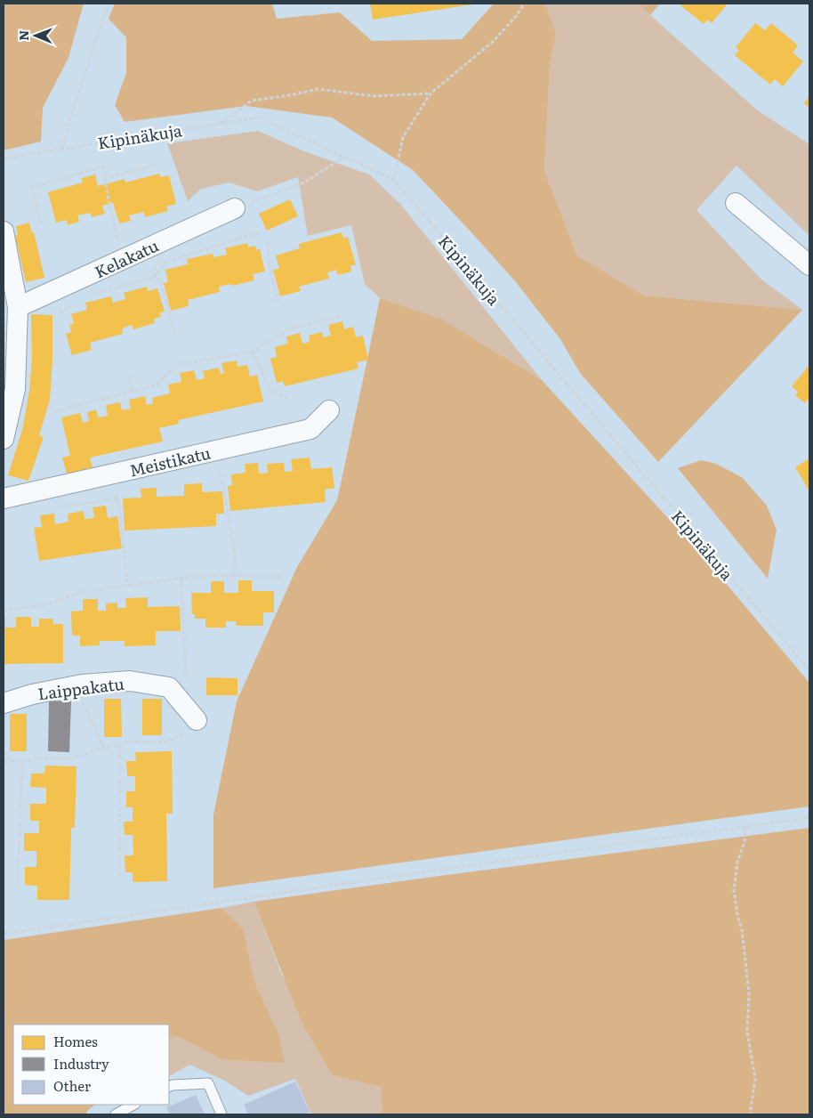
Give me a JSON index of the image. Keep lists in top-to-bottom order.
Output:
{
  "streets": {
    "street": ["Kelakatu", "Meistikatu", "Laippakatu"],
    "path": ["Kipinäkuja"]
  },
  "legend": ["Homes", "Industry", "Other"],
  "north": "left"
}
